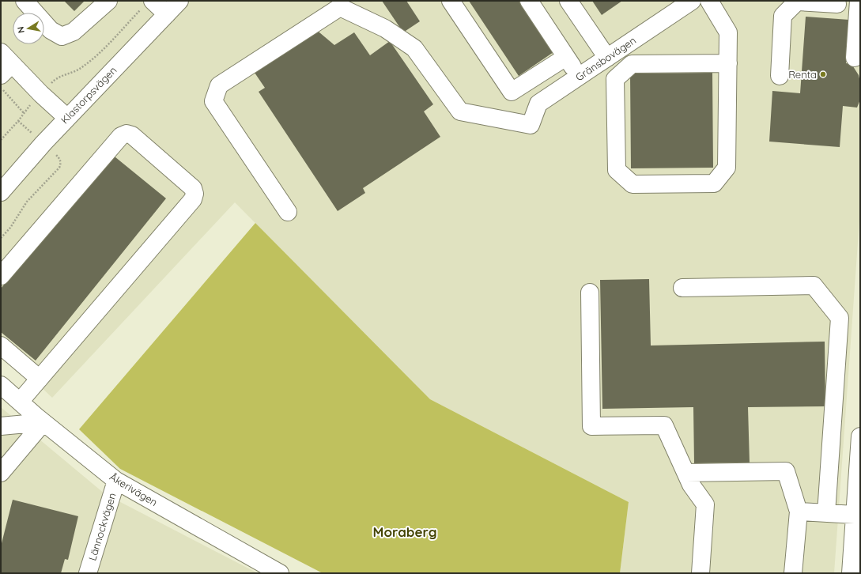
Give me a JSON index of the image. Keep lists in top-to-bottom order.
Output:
{
  "streets": {
    "street": [
      "Gränsbovägen",
      "Klastorpsvägen",
      "Åkerivägen",
      "Lännockvägen"
    ]
  },
  "crossings": [
    ["Åkerivägen", "Lännockvägen"]
  ],
  "districts": ["Moraberg"],
  "places": ["Renta"],
  "north": "left"
}
